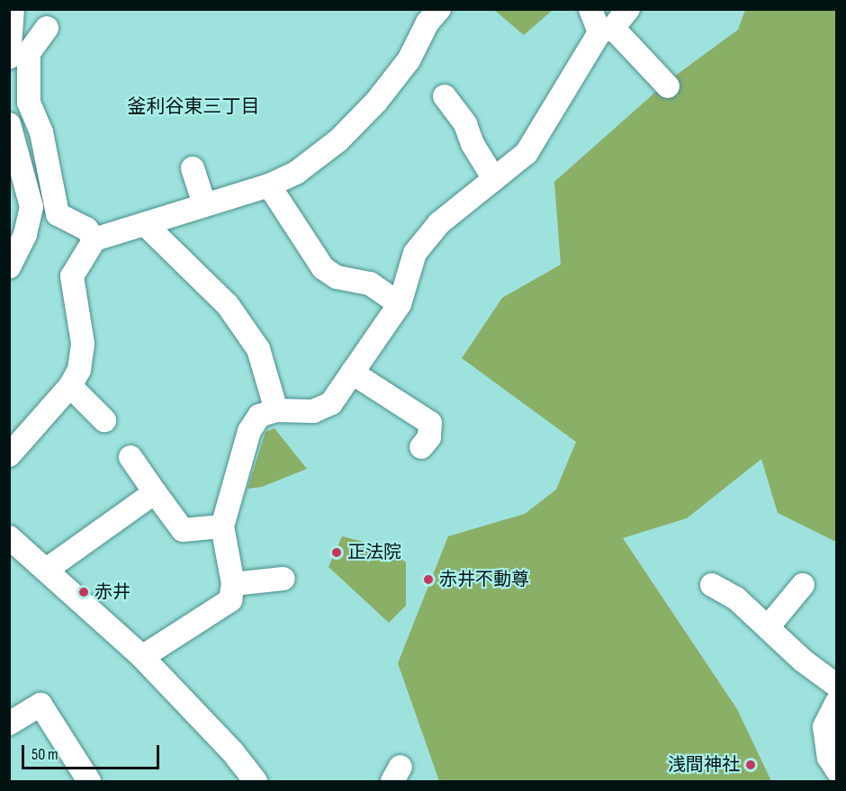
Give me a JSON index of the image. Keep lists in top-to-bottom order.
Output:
{
  "districts": ["釜利谷東三丁目"],
  "places": [
    "正法院",
    "赤井不動尊",
    "赤井",
    "浅間神社"
  ],
  "scale_bar": "50 m"
}
